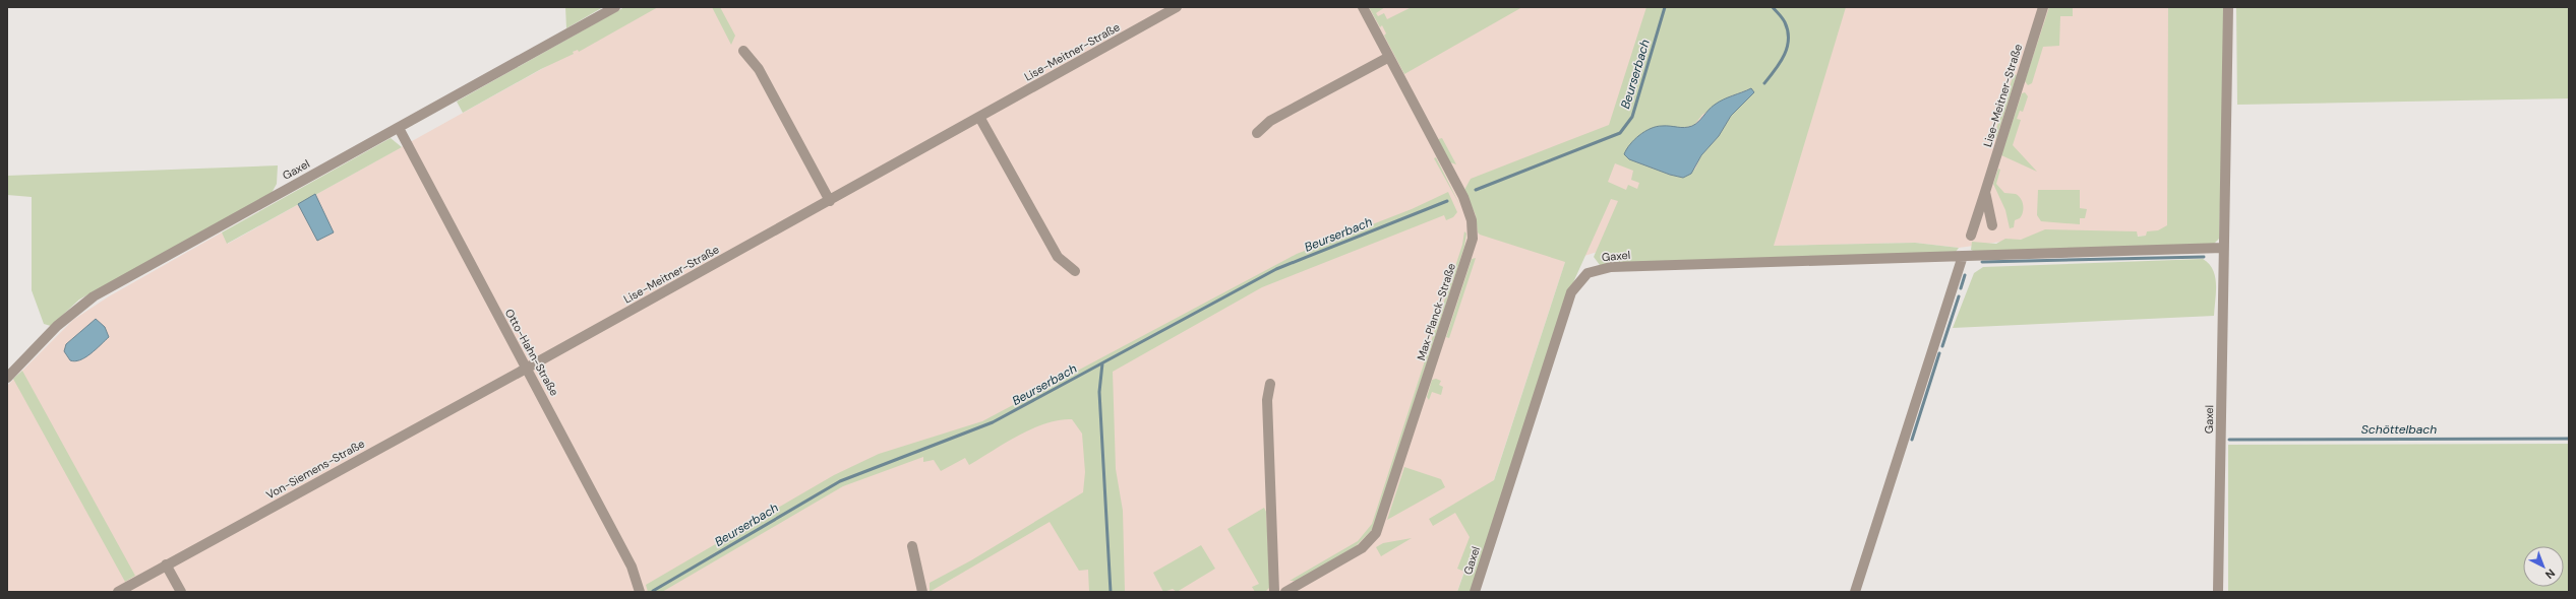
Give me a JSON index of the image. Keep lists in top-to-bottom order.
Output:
{
  "streets": {
    "street": [
      "Lise-Meitner-Straße",
      "Gaxel",
      "Max-Planck-Straße",
      "Otto-Hahn-Straße",
      "Von-Siemens-Straße"
    ]
  },
  "crossings": [
    ["Lise-Meitner-Straße", "Otto-Hahn-Straße"],
    ["Lise-Meitner-Straße", "Von-Siemens-Straße"],
    ["Gaxel", "Otto-Hahn-Straße"],
    ["Otto-Hahn-Straße", "Von-Siemens-Straße"]
  ],
  "water": ["Beurserbach", "Schöttelbach"],
  "north": "bottom right"
}
